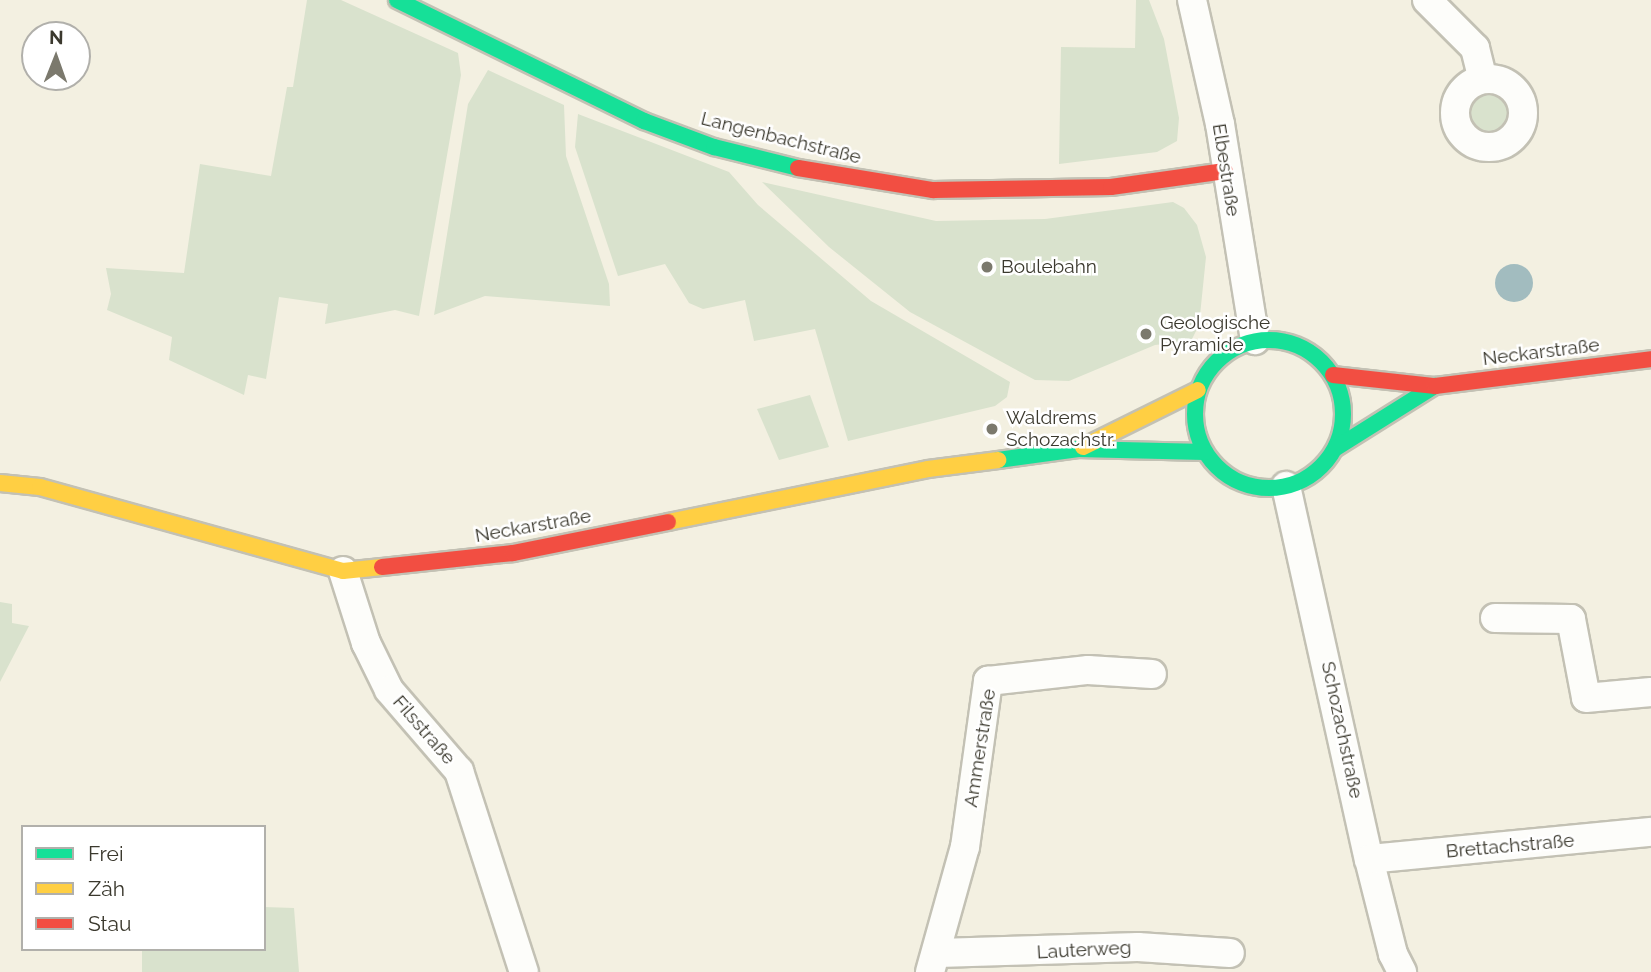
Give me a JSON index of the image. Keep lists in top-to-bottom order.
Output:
{
  "streets": {
    "street": [
      "Langenbachstraße",
      "Elbestraße",
      "Neckarstraße",
      "Filsstraße",
      "Schozachstraße",
      "Ammerstraße",
      "Brettachstraße",
      "Lauterweg"
    ]
  },
  "crossings": [
    ["Langenbachstraße", "Elbestraße"],
    ["Elbestraße", "Neckarstraße"],
    ["Elbestraße", "Schozachstraße"],
    ["Neckarstraße", "Filsstraße"],
    ["Neckarstraße", "Schozachstraße"],
    ["Schozachstraße", "Brettachstraße"],
    ["Ammerstraße", "Lauterweg"]
  ],
  "places": ["Boulebahn", "Geologische Pyramide", "Waldrems Schozachstr."],
  "legend": ["Frei", "Zäh", "Stau"],
  "north": "top"
}
